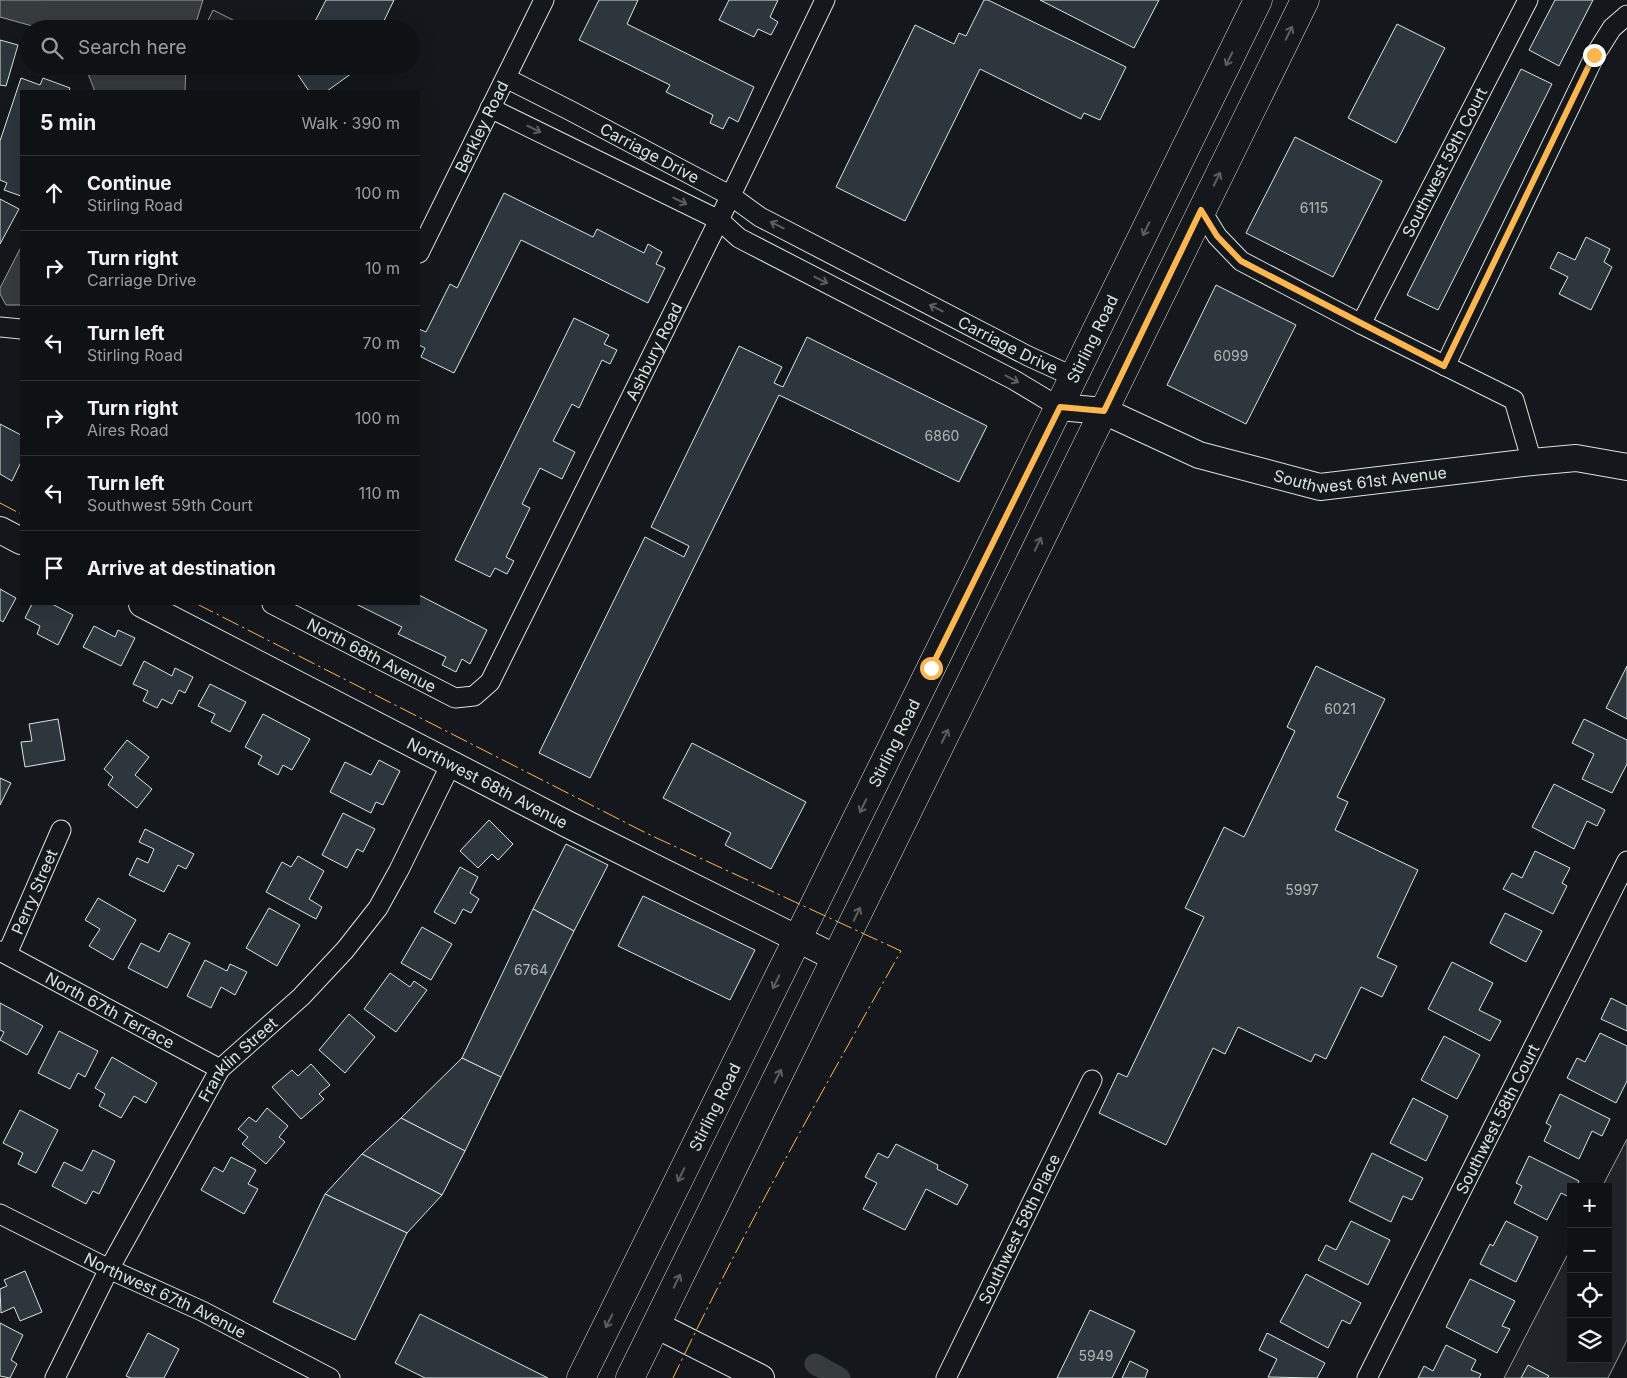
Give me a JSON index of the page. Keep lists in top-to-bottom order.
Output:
{
  "streets": {
    "main road": ["Stirling Road"],
    "street": [
      "Berkley Road",
      "Carriage Drive",
      "Southwest 59th Court",
      "Ashbury Road",
      "Southwest 61st Avenue",
      "North 68th Avenue",
      "Northwest 68th Avenue",
      "Perry Street",
      "North 67th Terrace",
      "Franklin Street",
      "Southwest 58th Court",
      "Southwest 58th Place",
      "Northwest 67th Avenue"
    ]
  },
  "crossings": [
    ["Berkley Road", "Carriage Drive"],
    ["Carriage Drive", "Stirling Road"],
    ["Carriage Drive", "Ashbury Road"],
    ["Carriage Drive", "Southwest 61st Avenue"],
    ["Stirling Road", "Northwest 68th Avenue"],
    ["Ashbury Road", "North 68th Avenue"],
    ["Northwest 68th Avenue", "Franklin Street"],
    ["Perry Street", "North 67th Terrace"],
    ["North 67th Terrace", "Franklin Street"],
    ["Franklin Street", "Northwest 67th Avenue"]
  ],
  "house_numbers": [
    "6115",
    "6099",
    "6860",
    "6021",
    "5997",
    "6764",
    "5949"
  ],
  "page": {
    "search": "Search here",
    "heading": ["5 min", "Walk · 390 m"],
    "list": [
      ["Continue", "Stirling Road", "100 m"],
      ["Turn right", "Carriage Drive", "10 m"],
      ["Turn left", "Stirling Road", "70 m"],
      ["Turn right", "Aires Road", "100 m"],
      ["Turn left", "Southwest 59th Court", "110 m"],
      "Arrive at destination"
    ],
    "map_buttons": ["+", "−"]
  }
}
